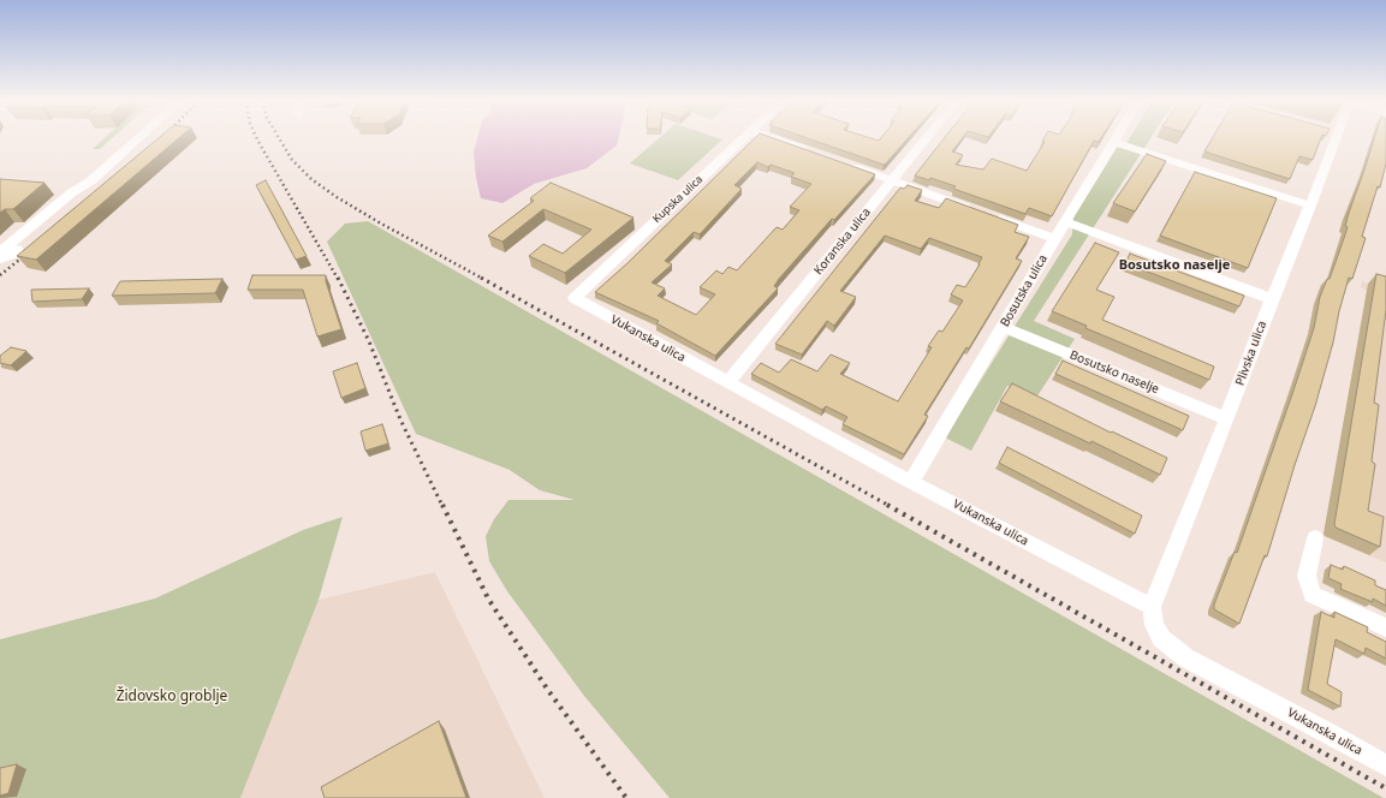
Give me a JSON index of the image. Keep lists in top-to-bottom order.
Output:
{
  "streets": {
    "street": [
      "Kupska ulica",
      "Koranska ulica",
      "Bosutska ulica",
      "Vukanska ulica",
      "Plivska ulica",
      "Bosutsko naselje"
    ]
  },
  "crossings": [
    ["Kupska ulica", "Vukanska ulica"],
    ["Koranska ulica", "Vukanska ulica"],
    ["Bosutska ulica", "Vukanska ulica"],
    ["Bosutska ulica", "Bosutsko naselje"],
    ["Vukanska ulica", "Plivska ulica"],
    ["Plivska ulica", "Bosutsko naselje"]
  ],
  "districts": ["Bosutsko naselje"],
  "parks": ["Židovsko groblje"]
}
